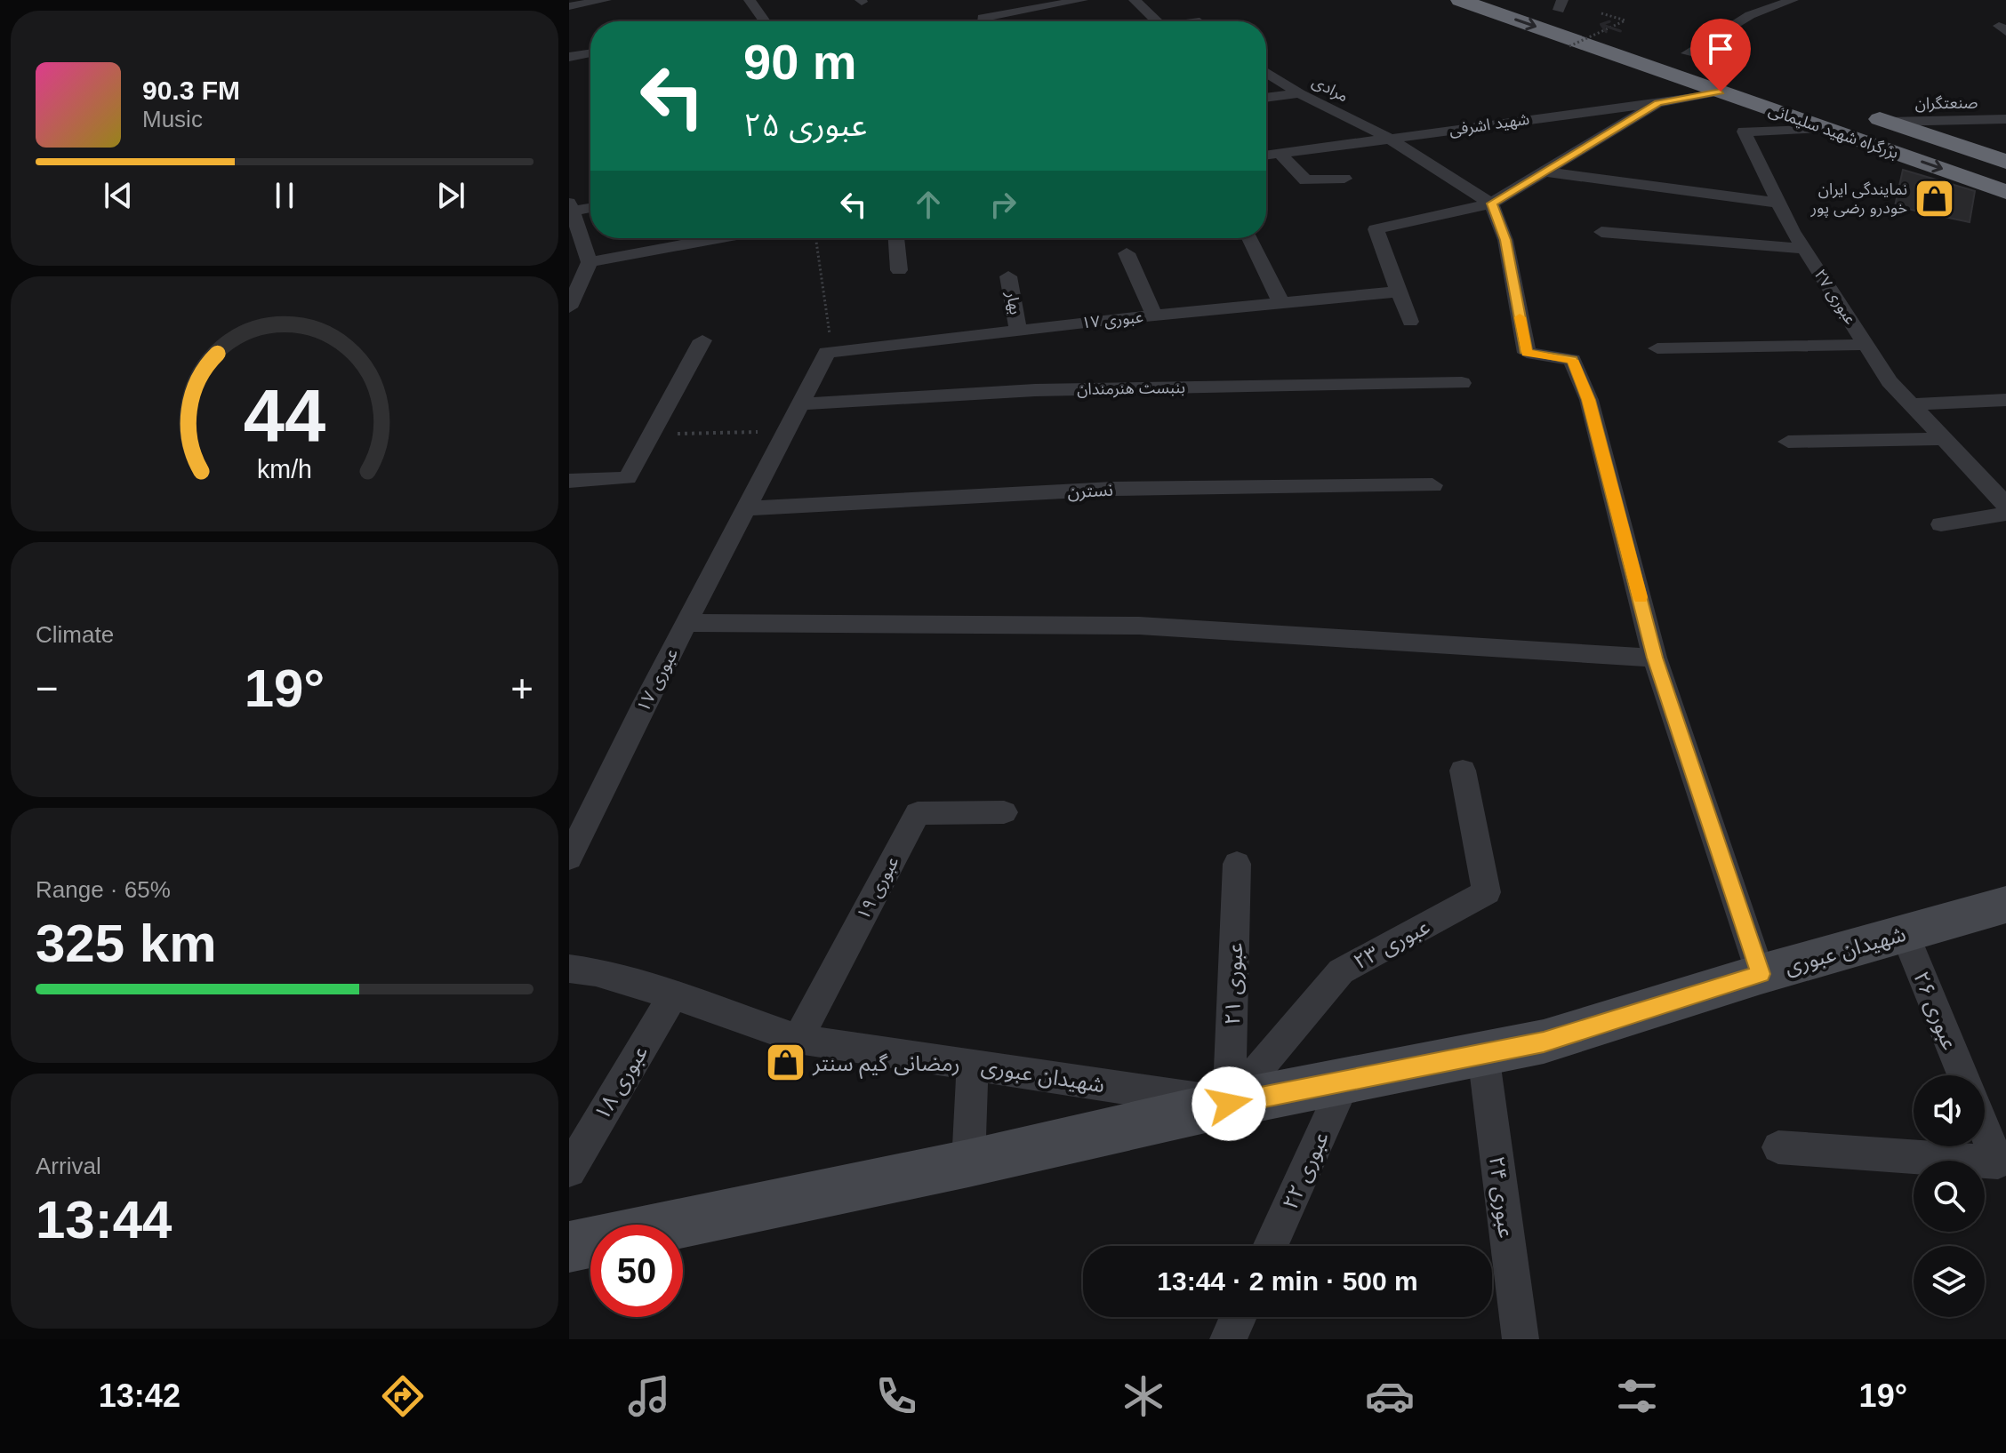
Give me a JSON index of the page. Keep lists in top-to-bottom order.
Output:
{
  "streets": {
    "highway": ["بزرگراه شهید سلیمانی"],
    "main road": ["شهیدان عبوری"],
    "street": [
      "مرادی",
      "صنعتگران",
      "شهید اشرفی",
      "عبوری ۲۷",
      "بهار",
      "عبوری ۱۷",
      "بنبست هنرمندان",
      "نسترن",
      "عبوری ۱۹",
      "عبوری ۲۳",
      "عبوری ۲۱",
      "عبوری ۲۶",
      "عبوری ۱۸",
      "عبوری ۲۲",
      "عبوری ۲۴"
    ]
  },
  "crossings": [
    ["مرادی", "شهید اشرفی"],
    ["صنعتگران", "بزرگراه شهید سلیمانی"],
    ["شهید اشرفی", "بزرگراه شهید سلیمانی"],
    ["بزرگراه شهید سلیمانی", "عبوری ۲۷"],
    ["بهار", "عبوری ۱۷"],
    ["عبوری ۱۷", "بنبست هنرمندان"],
    ["عبوری ۱۷", "نسترن"],
    ["عبوری ۱۹", "شهیدان عبوری"],
    ["عبوری ۲۳", "شهیدان عبوری"],
    ["عبوری ۲۳", "عبوری ۲۱"],
    ["شهیدان عبوری", "عبوری ۲۱"],
    ["شهیدان عبوری", "عبوری ۲۶"],
    ["شهیدان عبوری", "عبوری ۱۸"],
    ["شهیدان عبوری", "عبوری ۲۲"],
    ["شهیدان عبوری", "عبوری ۲۴"]
  ],
  "places": {
    "shop": ["نمایندگی ایران خودرو رضی پور", "رمضانی گیم سنتر"]
  },
  "page": {
    "turn": ["90 m", "عبوری ۲۵"],
    "song": ["90.3 FM", "Music"],
    "tile": [
      "Climate",
      ["Range · 65%", "325 km"],
      ["Arrival", "13:44"]
    ],
    "heat": ["−", "19°", "+"],
    "limit": "50",
    "trip": "13:44 · 2 min · 500 m",
    "tabs": ["13:42", "19°"],
    "gauge": ["44", "km/h"]
  }
}
